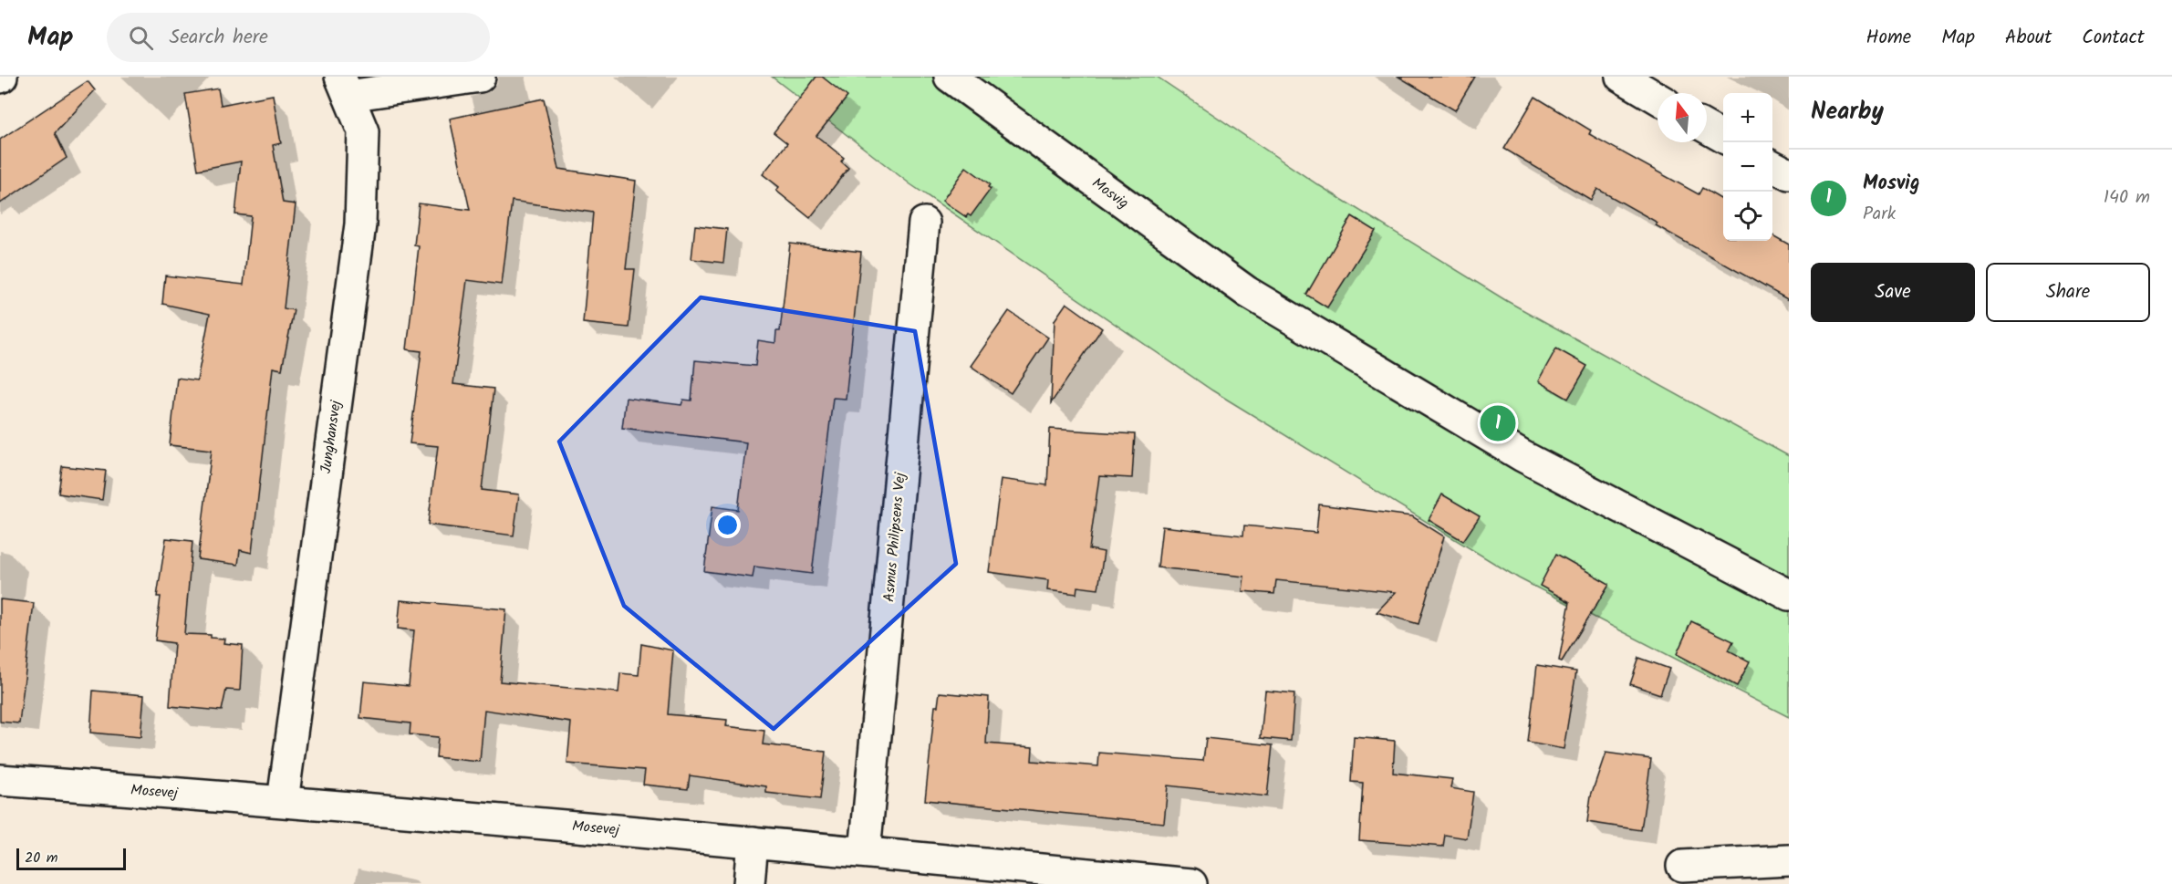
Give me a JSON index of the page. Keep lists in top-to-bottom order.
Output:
{
  "streets": {
    "street": [
      "Mosvig",
      "Junghansvej",
      "Asmus Philipsens Vej",
      "Mosevej"
    ]
  },
  "crossings": [
    ["Junghansvej", "Mosevej"],
    ["Asmus Philipsens Vej", "Mosevej"]
  ],
  "scale_bar": "20 m",
  "north": "top",
  "page": {
    "header": "Map",
    "search": "Search here",
    "nav": [
      "Home",
      "Map",
      "About",
      "Contact"
    ],
    "heading": "Nearby",
    "map_buttons": ["+", "−"],
    "list": [
      {
        "mark": "1",
        "name": "Mosvig",
        "note": "Park",
        "value": "140 m"
      }
    ],
    "buttons": ["Save", "Share"],
    "pins": "1",
    "scale": "20 m"
  }
}
